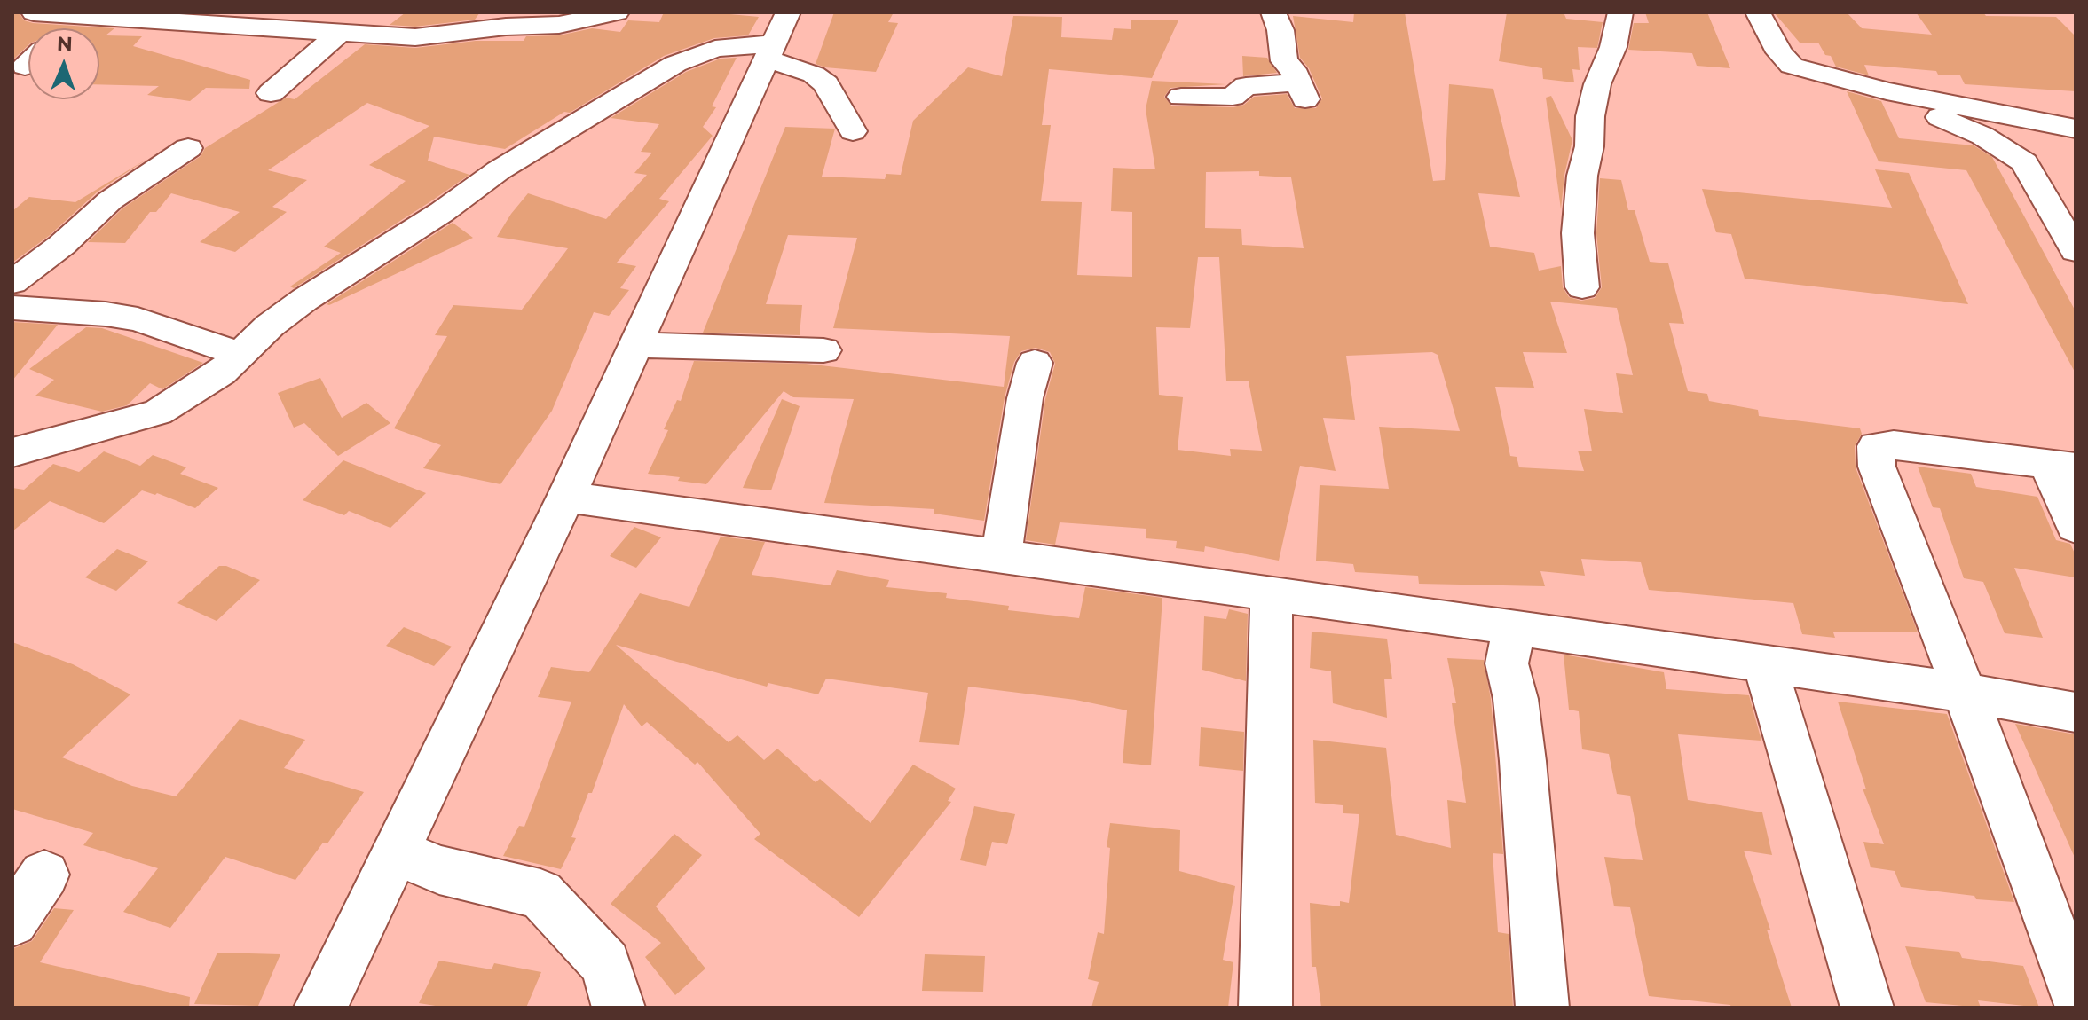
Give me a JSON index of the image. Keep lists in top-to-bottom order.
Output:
{
  "north": "top"
}
